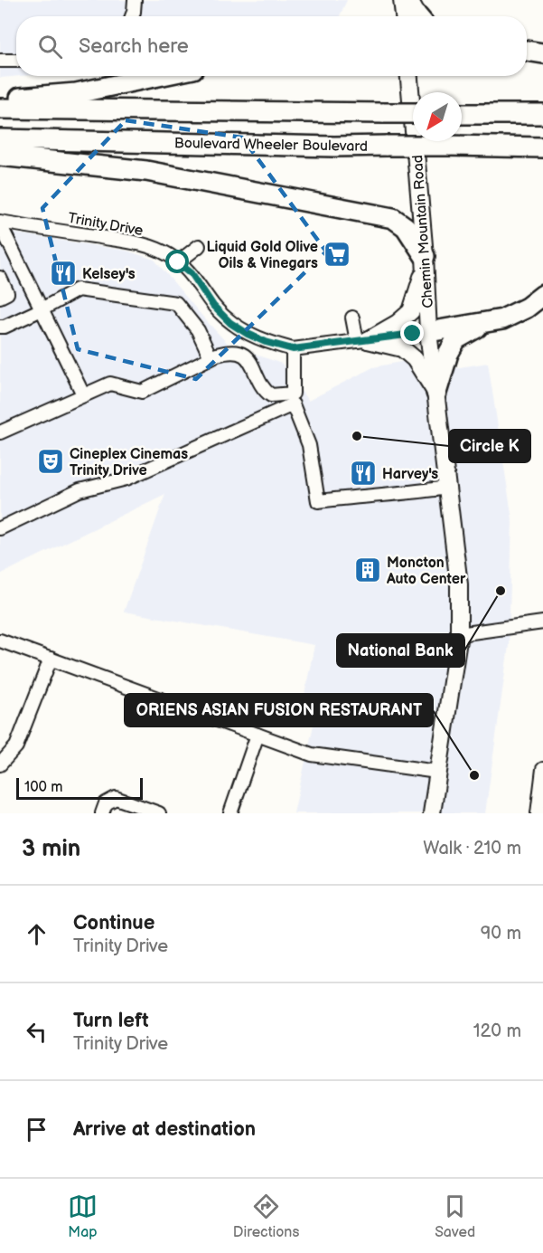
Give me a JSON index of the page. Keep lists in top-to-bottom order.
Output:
{
  "streets": {
    "highway": ["Boulevard Wheeler Boulevard"],
    "main road": ["Chemin Mountain Road"],
    "street": ["Trinity Drive"]
  },
  "crossings": [
    ["Trinity Drive", "Chemin Mountain Road"]
  ],
  "places": {
    "supermarket": ["Liquid Gold Olive Oils & Vinegars"],
    "restaurant": ["Kelsey's", "Harvey's"],
    "other": ["Circle K", "National Bank", "ORIENS ASIAN FUSION RESTAURANT"],
    "theatre": ["Cineplex Cinemas Trinity Drive"],
    "building": ["Moncton Auto Center"]
  },
  "scale_bar": "100 m",
  "north": "bottom left",
  "page": {
    "search": "Search here",
    "scale": "100 m",
    "heading": ["3 min", "Walk · 210 m"],
    "list": [
      ["Continue", "Trinity Drive", "90 m"],
      ["Turn left", "Trinity Drive", "120 m"],
      "Arrive at destination"
    ],
    "nav": ["Map", "Directions", "Saved"]
  }
}
